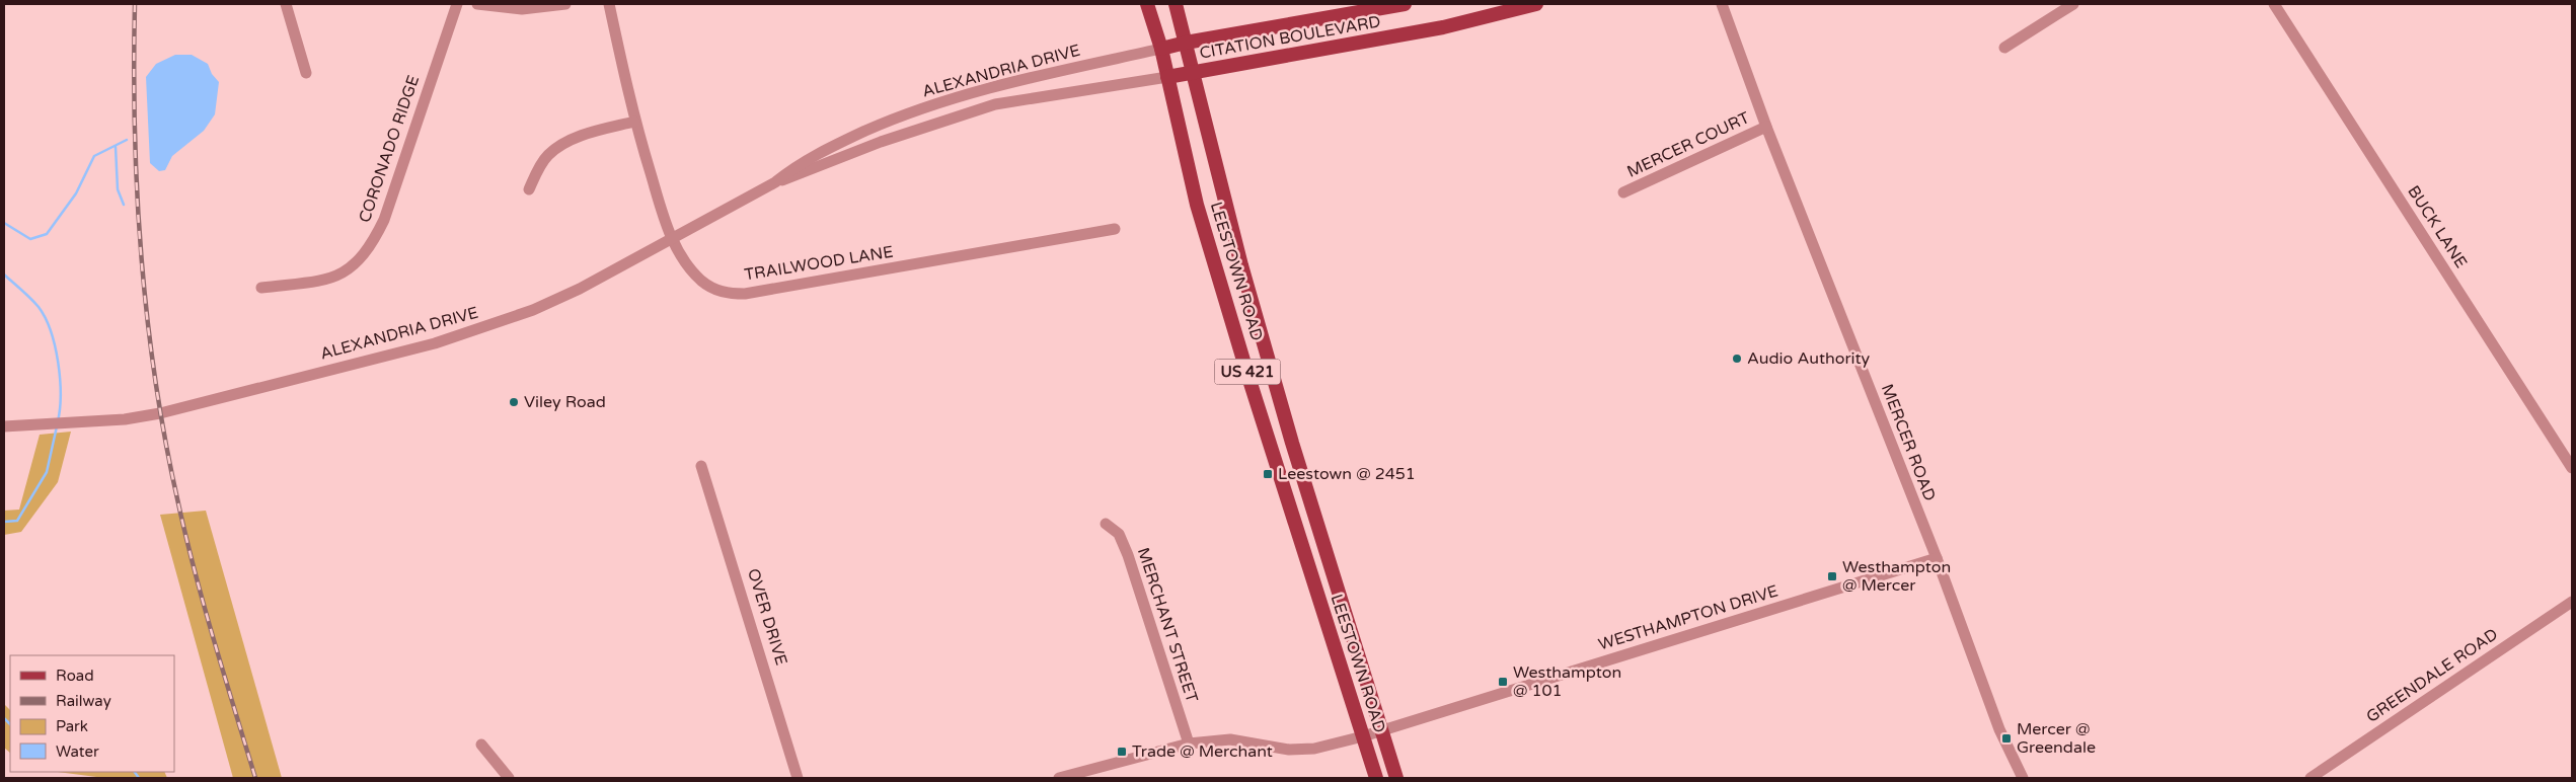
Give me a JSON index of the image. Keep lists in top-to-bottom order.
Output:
{
  "streets": {
    "main road": ["CITATION BOULEVARD", "LEESTOWN ROAD", "US 421"],
    "street": [
      "ALEXANDRIA DRIVE",
      "MERCER COURT",
      "CORONADO RIDGE",
      "BUCK LANE",
      "TRAILWOOD LANE",
      "MERCER ROAD",
      "OVER DRIVE",
      "WESTHAMPTON DRIVE",
      "MERCHANT STREET",
      "GREENDALE ROAD"
    ]
  },
  "crossings": [
    ["CITATION BOULEVARD", "ALEXANDRIA DRIVE"],
    ["CITATION BOULEVARD", "LEESTOWN ROAD"],
    ["ALEXANDRIA DRIVE", "TRAILWOOD LANE"],
    ["ALEXANDRIA DRIVE", "LEESTOWN ROAD"],
    ["MERCER COURT", "MERCER ROAD"],
    ["LEESTOWN ROAD", "WESTHAMPTON DRIVE"],
    ["MERCER ROAD", "WESTHAMPTON DRIVE"],
    ["WESTHAMPTON DRIVE", "MERCHANT STREET"]
  ],
  "places": {
    "other": ["Audio Authority", "Viley Road"],
    "transit": [
      "Leestown @ 2451",
      "Westhampton @ Mercer",
      "Westhampton @ 101",
      "Mercer @ Greendale",
      "Trade @ Merchant"
    ]
  },
  "legend": [
    "Road",
    "Railway",
    "Park",
    "Water"
  ]
}
